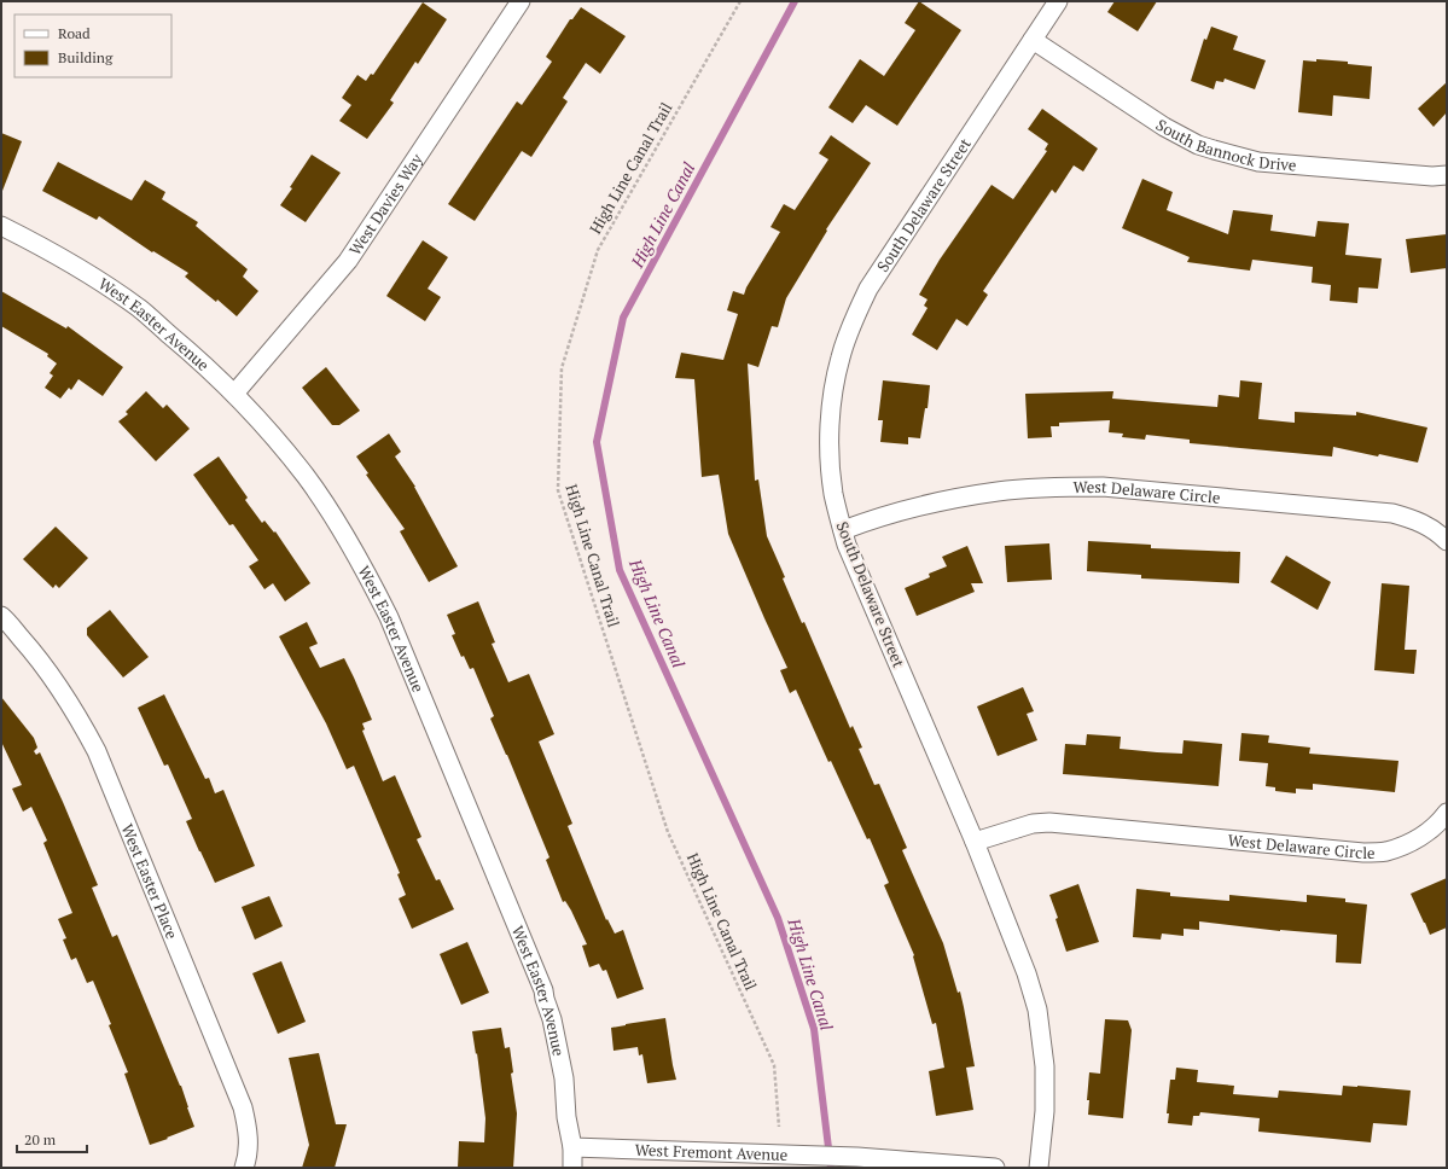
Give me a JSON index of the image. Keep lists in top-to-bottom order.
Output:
{
  "streets": {
    "street": [
      "South Bannock Drive",
      "West Davies Way",
      "South Delaware Street",
      "West Easter Avenue",
      "West Delaware Circle",
      "West Easter Place",
      "West Fremont Avenue"
    ],
    "path": ["High Line Canal Trail"]
  },
  "crossings": [
    ["South Bannock Drive", "South Delaware Street"],
    ["West Davies Way", "West Easter Avenue"],
    ["South Delaware Street", "West Delaware Circle"],
    ["West Easter Avenue", "West Fremont Avenue"]
  ],
  "water": ["High Line Canal"],
  "legend": ["Road", "Building"],
  "scale_bar": "20 m"
}
